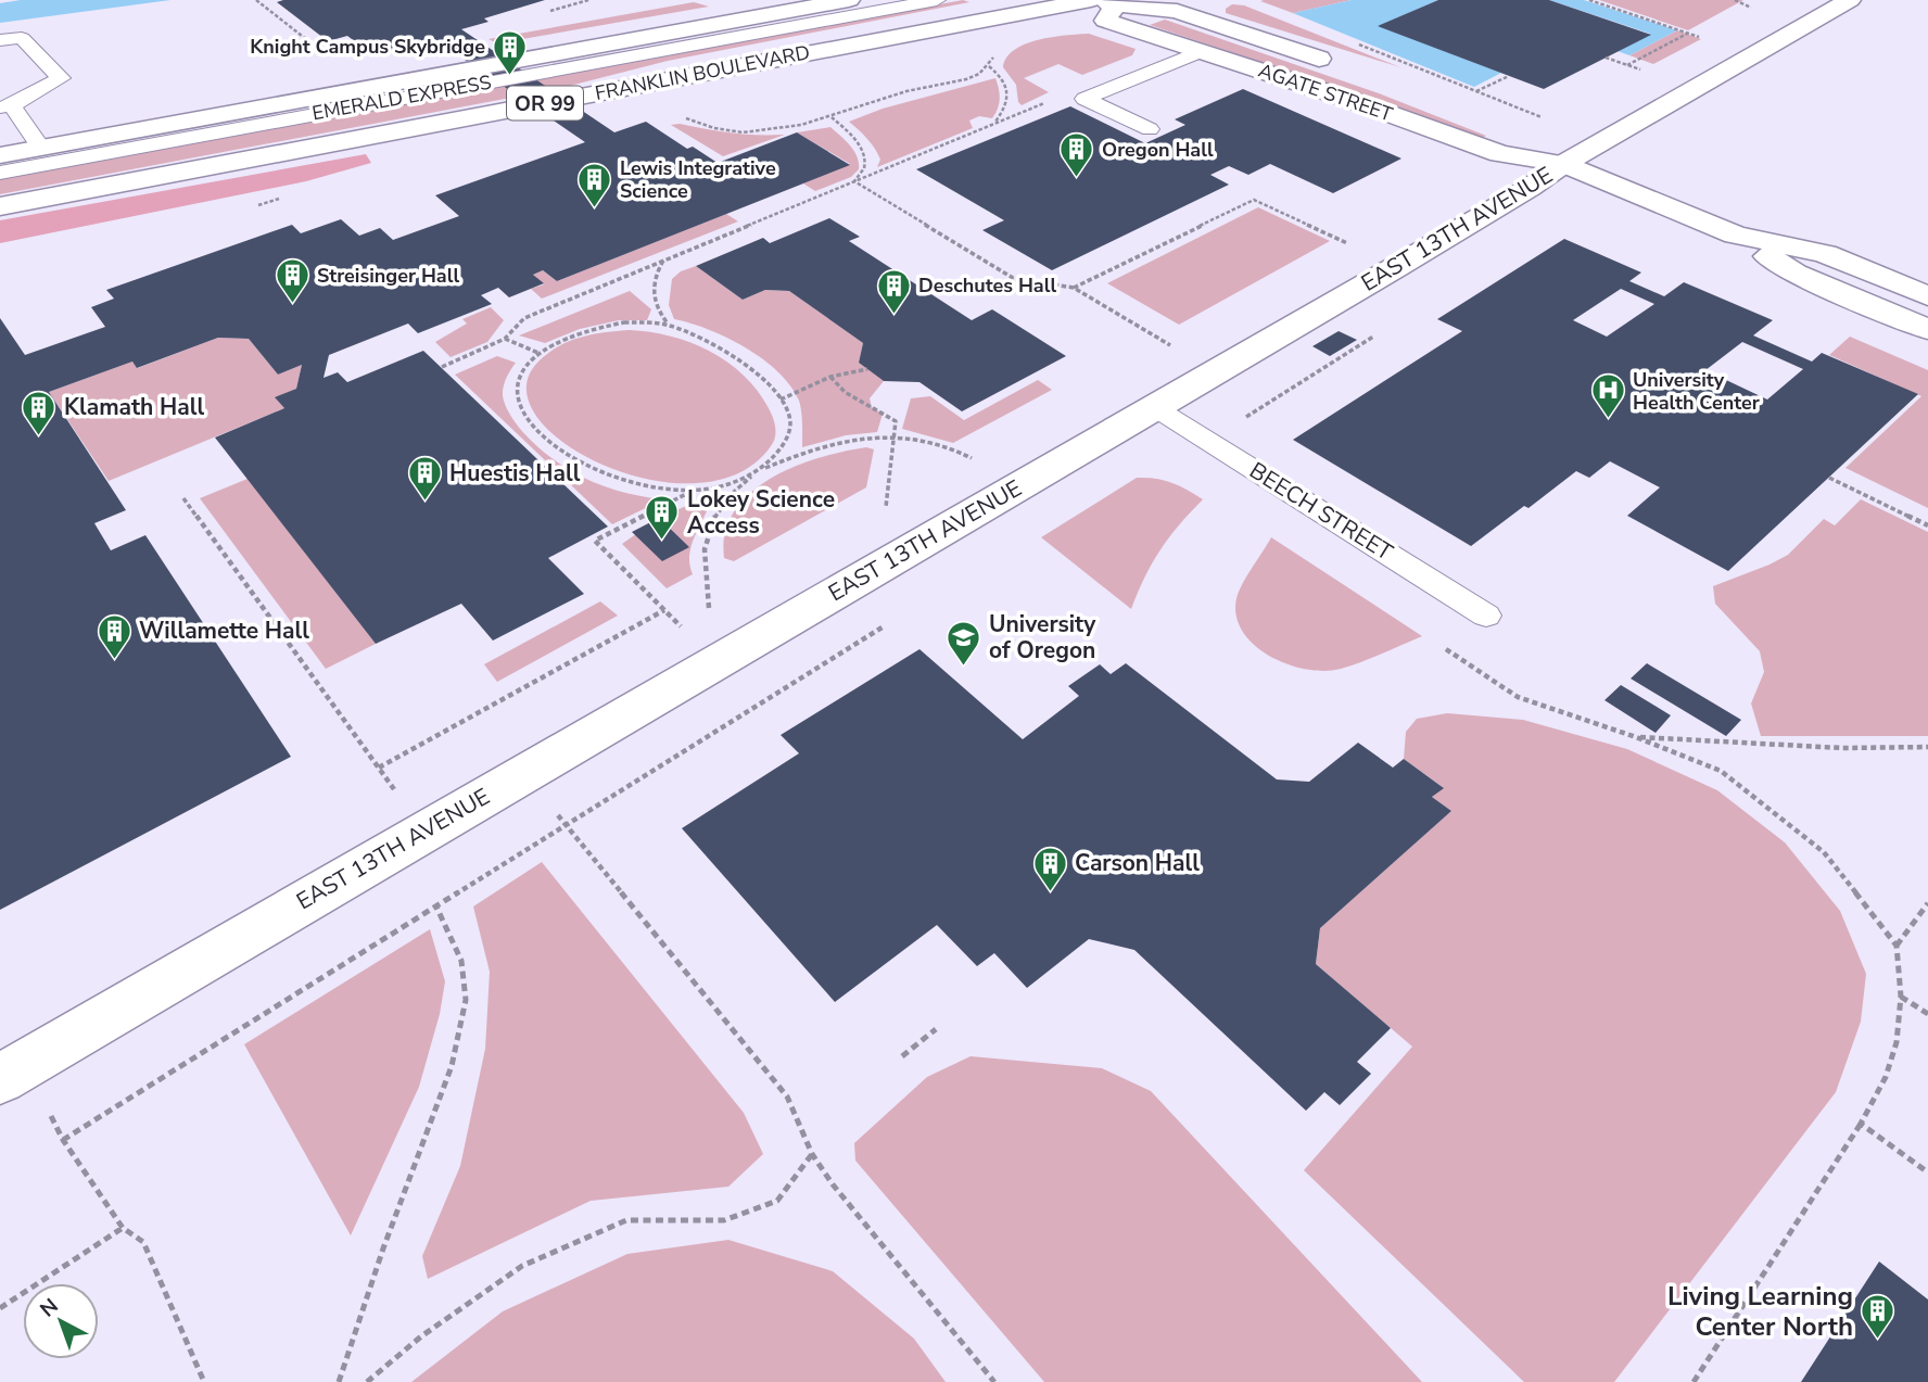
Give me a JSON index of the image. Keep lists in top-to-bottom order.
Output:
{
  "streets": {
    "street": [
      "FRANKLIN BOULEVARD",
      "AGATE STREET",
      "OR 99",
      "EAST 13TH AVENUE"
    ],
    "lane": ["EMERALD EXPRESS", "BEECH STREET"]
  },
  "crossings": [
    ["FRANKLIN BOULEVARD", "AGATE STREET"],
    ["AGATE STREET", "EAST 13TH AVENUE"],
    ["EAST 13TH AVENUE", "BEECH STREET"]
  ],
  "places": {
    "building": [
      "Knight Campus Skybridge",
      "Oregon Hall",
      "Lewis Integrative Science",
      "Streisinger Hall",
      "Deschutes Hall",
      "Klamath Hall",
      "Huestis Hall",
      "Lokey Science Access",
      "Willamette Hall",
      "Carson Hall",
      "Living Learning Center North"
    ],
    "hospital": ["University Health Center"],
    "school or university": ["University of Oregon"]
  },
  "north": "top left"
}
